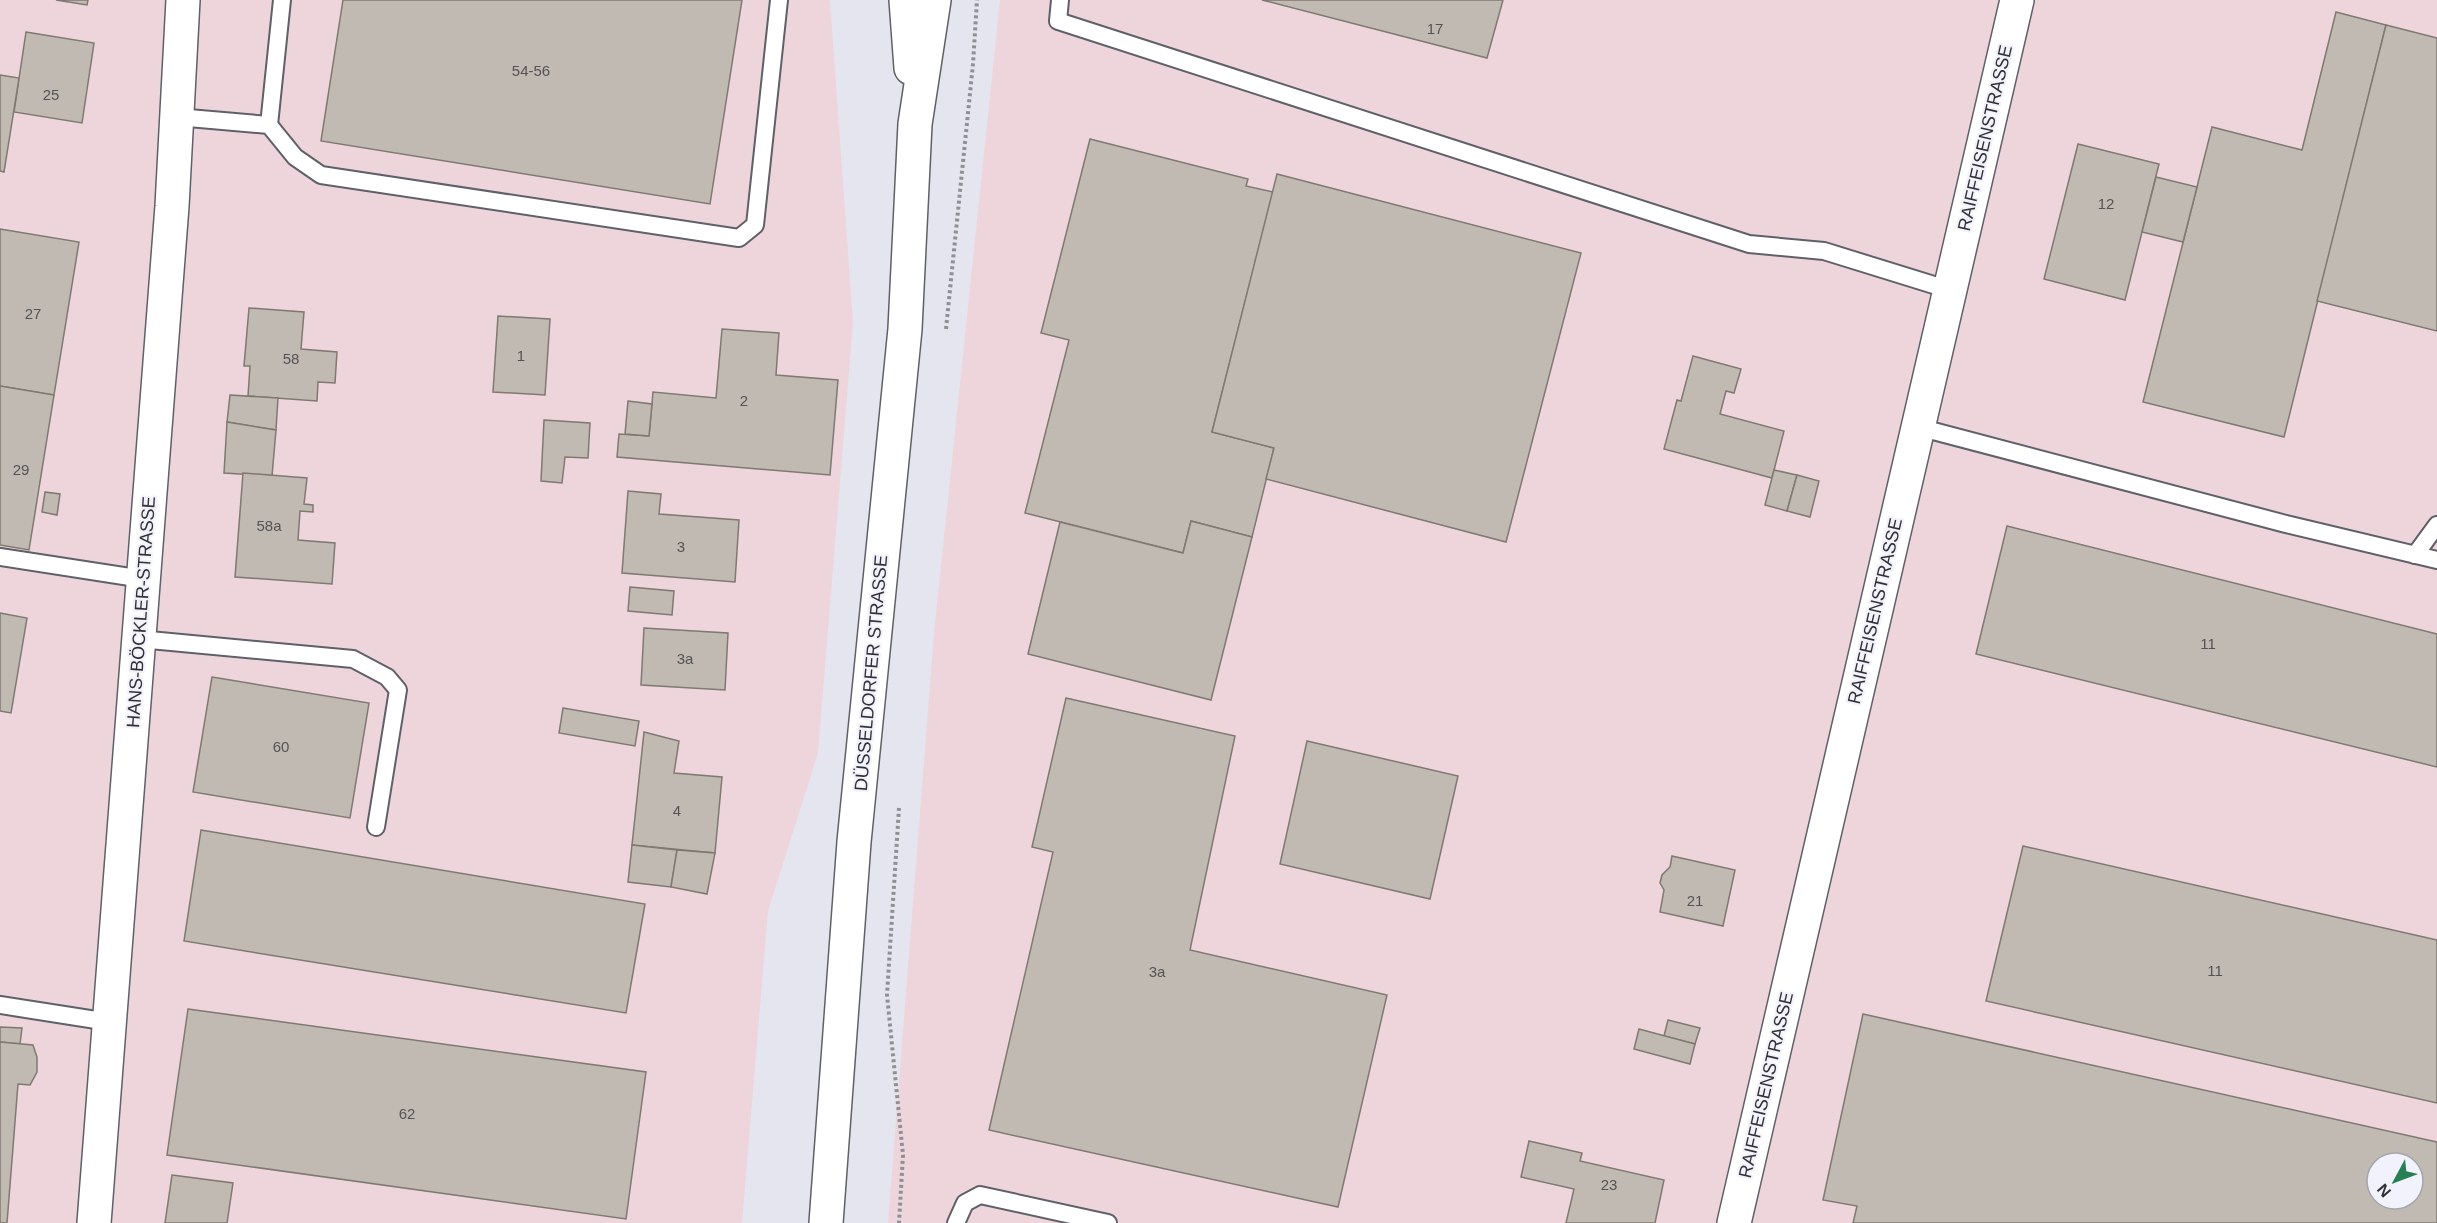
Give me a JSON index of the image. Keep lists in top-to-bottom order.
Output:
{
  "streets": {
    "street": ["RAIFFEISENSTRASSE", "HANS-BÖCKLER-STRASSE", "DÜSSELDORFER STRASSE"]
  },
  "house_numbers": [
    "17",
    "54-56",
    "25",
    "12",
    "27",
    "1",
    "58",
    "2",
    "29",
    "58a",
    "3",
    "11",
    "3a",
    "60",
    "4",
    "21",
    "11",
    "3a",
    "62",
    "23"
  ],
  "north": "bottom left"
}
